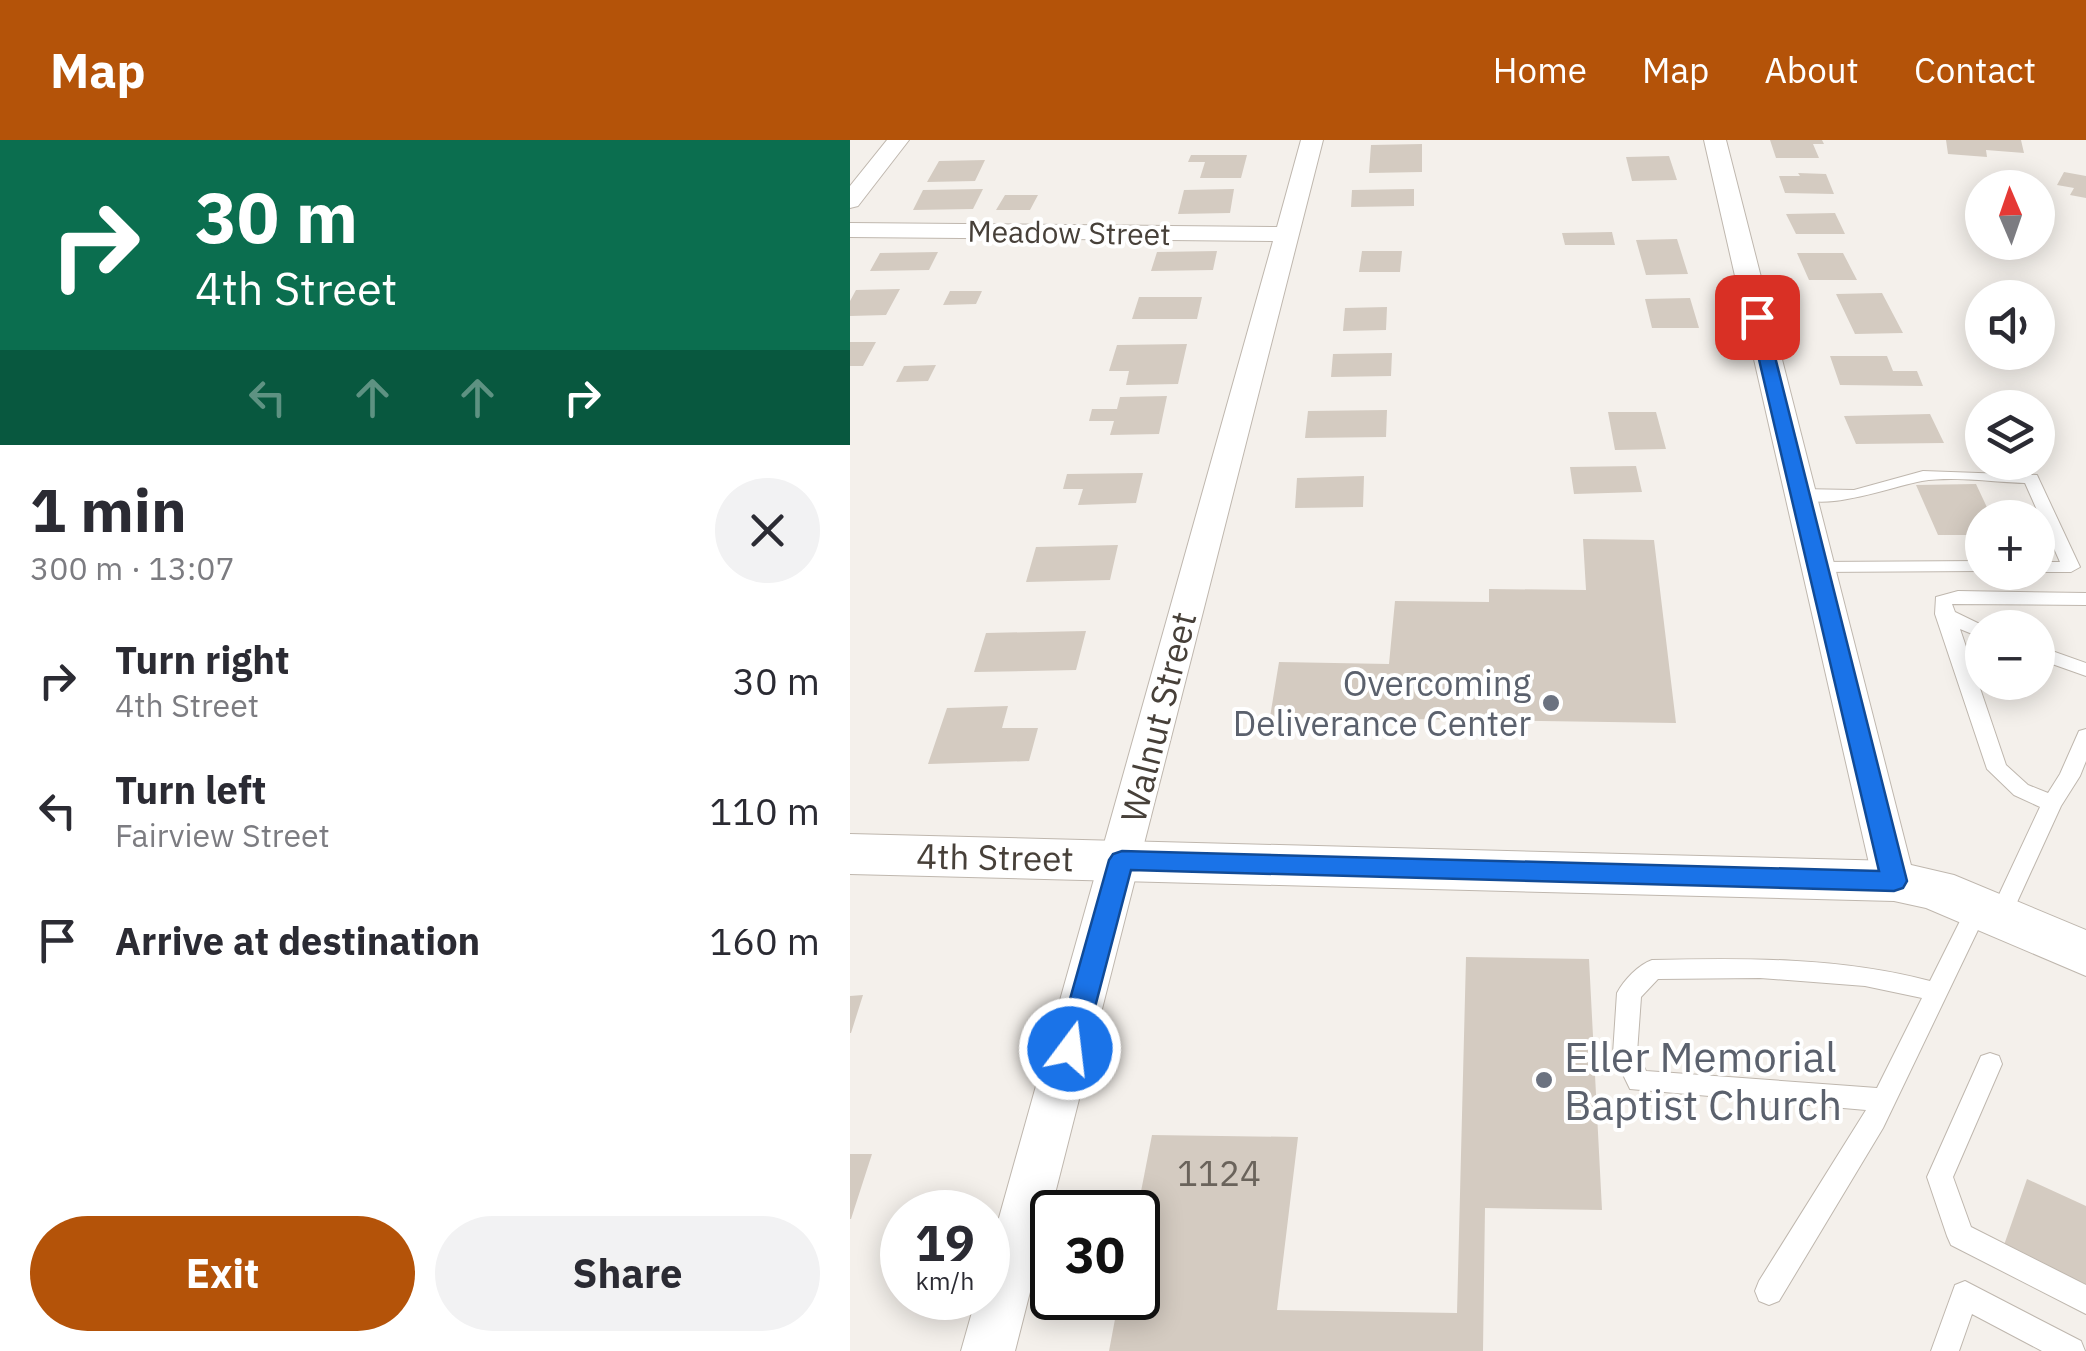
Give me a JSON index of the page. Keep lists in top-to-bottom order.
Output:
{
  "streets": {
    "street": ["Meadow Street", "Walnut Street", "4th Street"]
  },
  "crossings": [
    ["Meadow Street", "Walnut Street"],
    ["Walnut Street", "4th Street"]
  ],
  "places": ["Overcoming Deliverance Center", "Eller Memorial Baptist Church"],
  "house_numbers": ["1124"],
  "north": "top",
  "page": {
    "header": "Map",
    "nav": [
      "Home",
      "Map",
      "About",
      "Contact"
    ],
    "turn": ["30 m", "4th Street"],
    "map_buttons": ["+", "−"],
    "heading": ["1 min", "300 m · 13:07"],
    "list": [
      {
        "name": "Turn right",
        "note": "4th Street",
        "value": "30 m"
      },
      {
        "name": "Turn left",
        "note": "Fairview Street",
        "value": "110 m"
      },
      {
        "name": "Arrive at destination",
        "value": "160 m"
      }
    ],
    "speed": "19 km/h",
    "limit": "30",
    "buttons": ["Exit", "Share"]
  }
}
